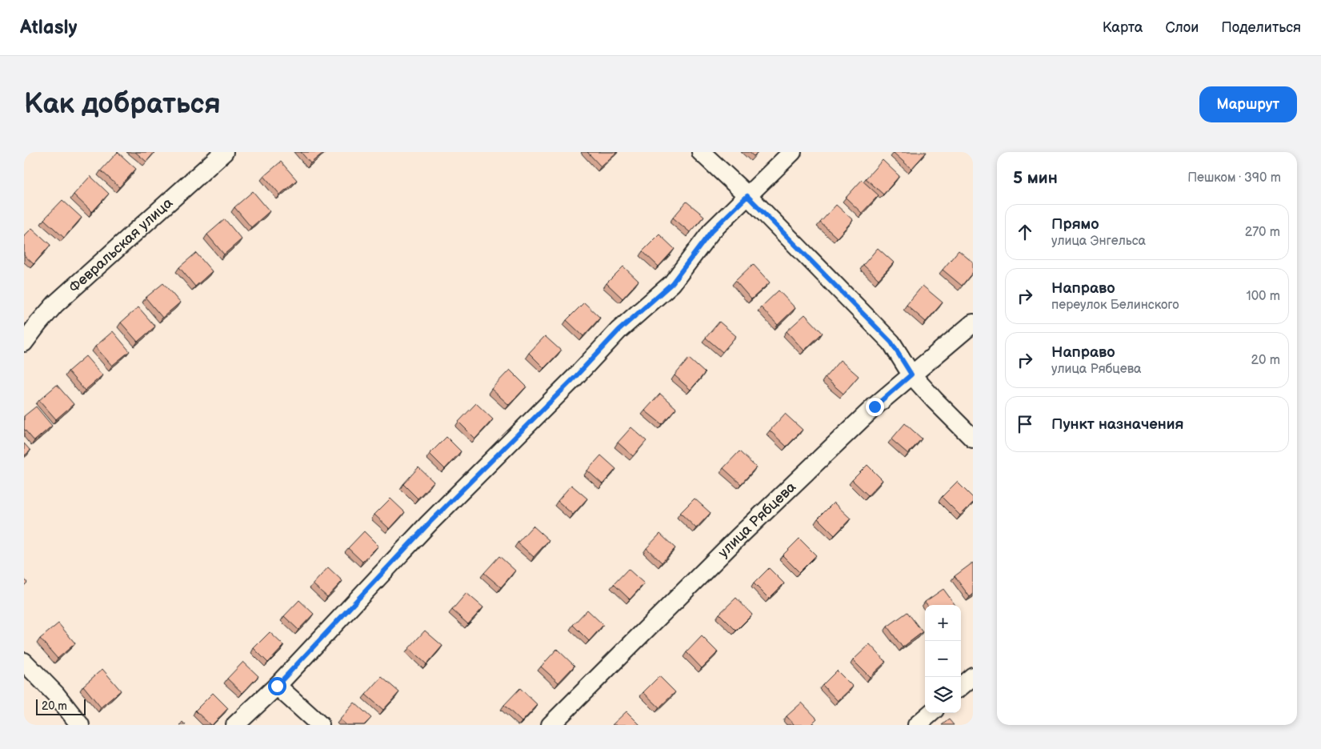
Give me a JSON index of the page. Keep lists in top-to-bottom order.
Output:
{
  "streets": {
    "street": ["Февральская улица", "улица Рябцева"]
  },
  "scale_bar": "20 m",
  "page": {
    "header": "Atlasly",
    "nav": ["Карта", "Слои", "Поделиться"],
    "buttons": "Маршрут",
    "title": "Как добраться",
    "heading": ["5 мин", "Пешком · 390 m"],
    "list": [
      ["Прямо", "улица Энгельса", "270 m"],
      ["Направо", "переулок Белинского", "100 m"],
      ["Направо", "улица Рябцева", "20 m"],
      "Пункт назначения"
    ],
    "map_buttons": ["+", "−"],
    "scale": "20 m"
  }
}
